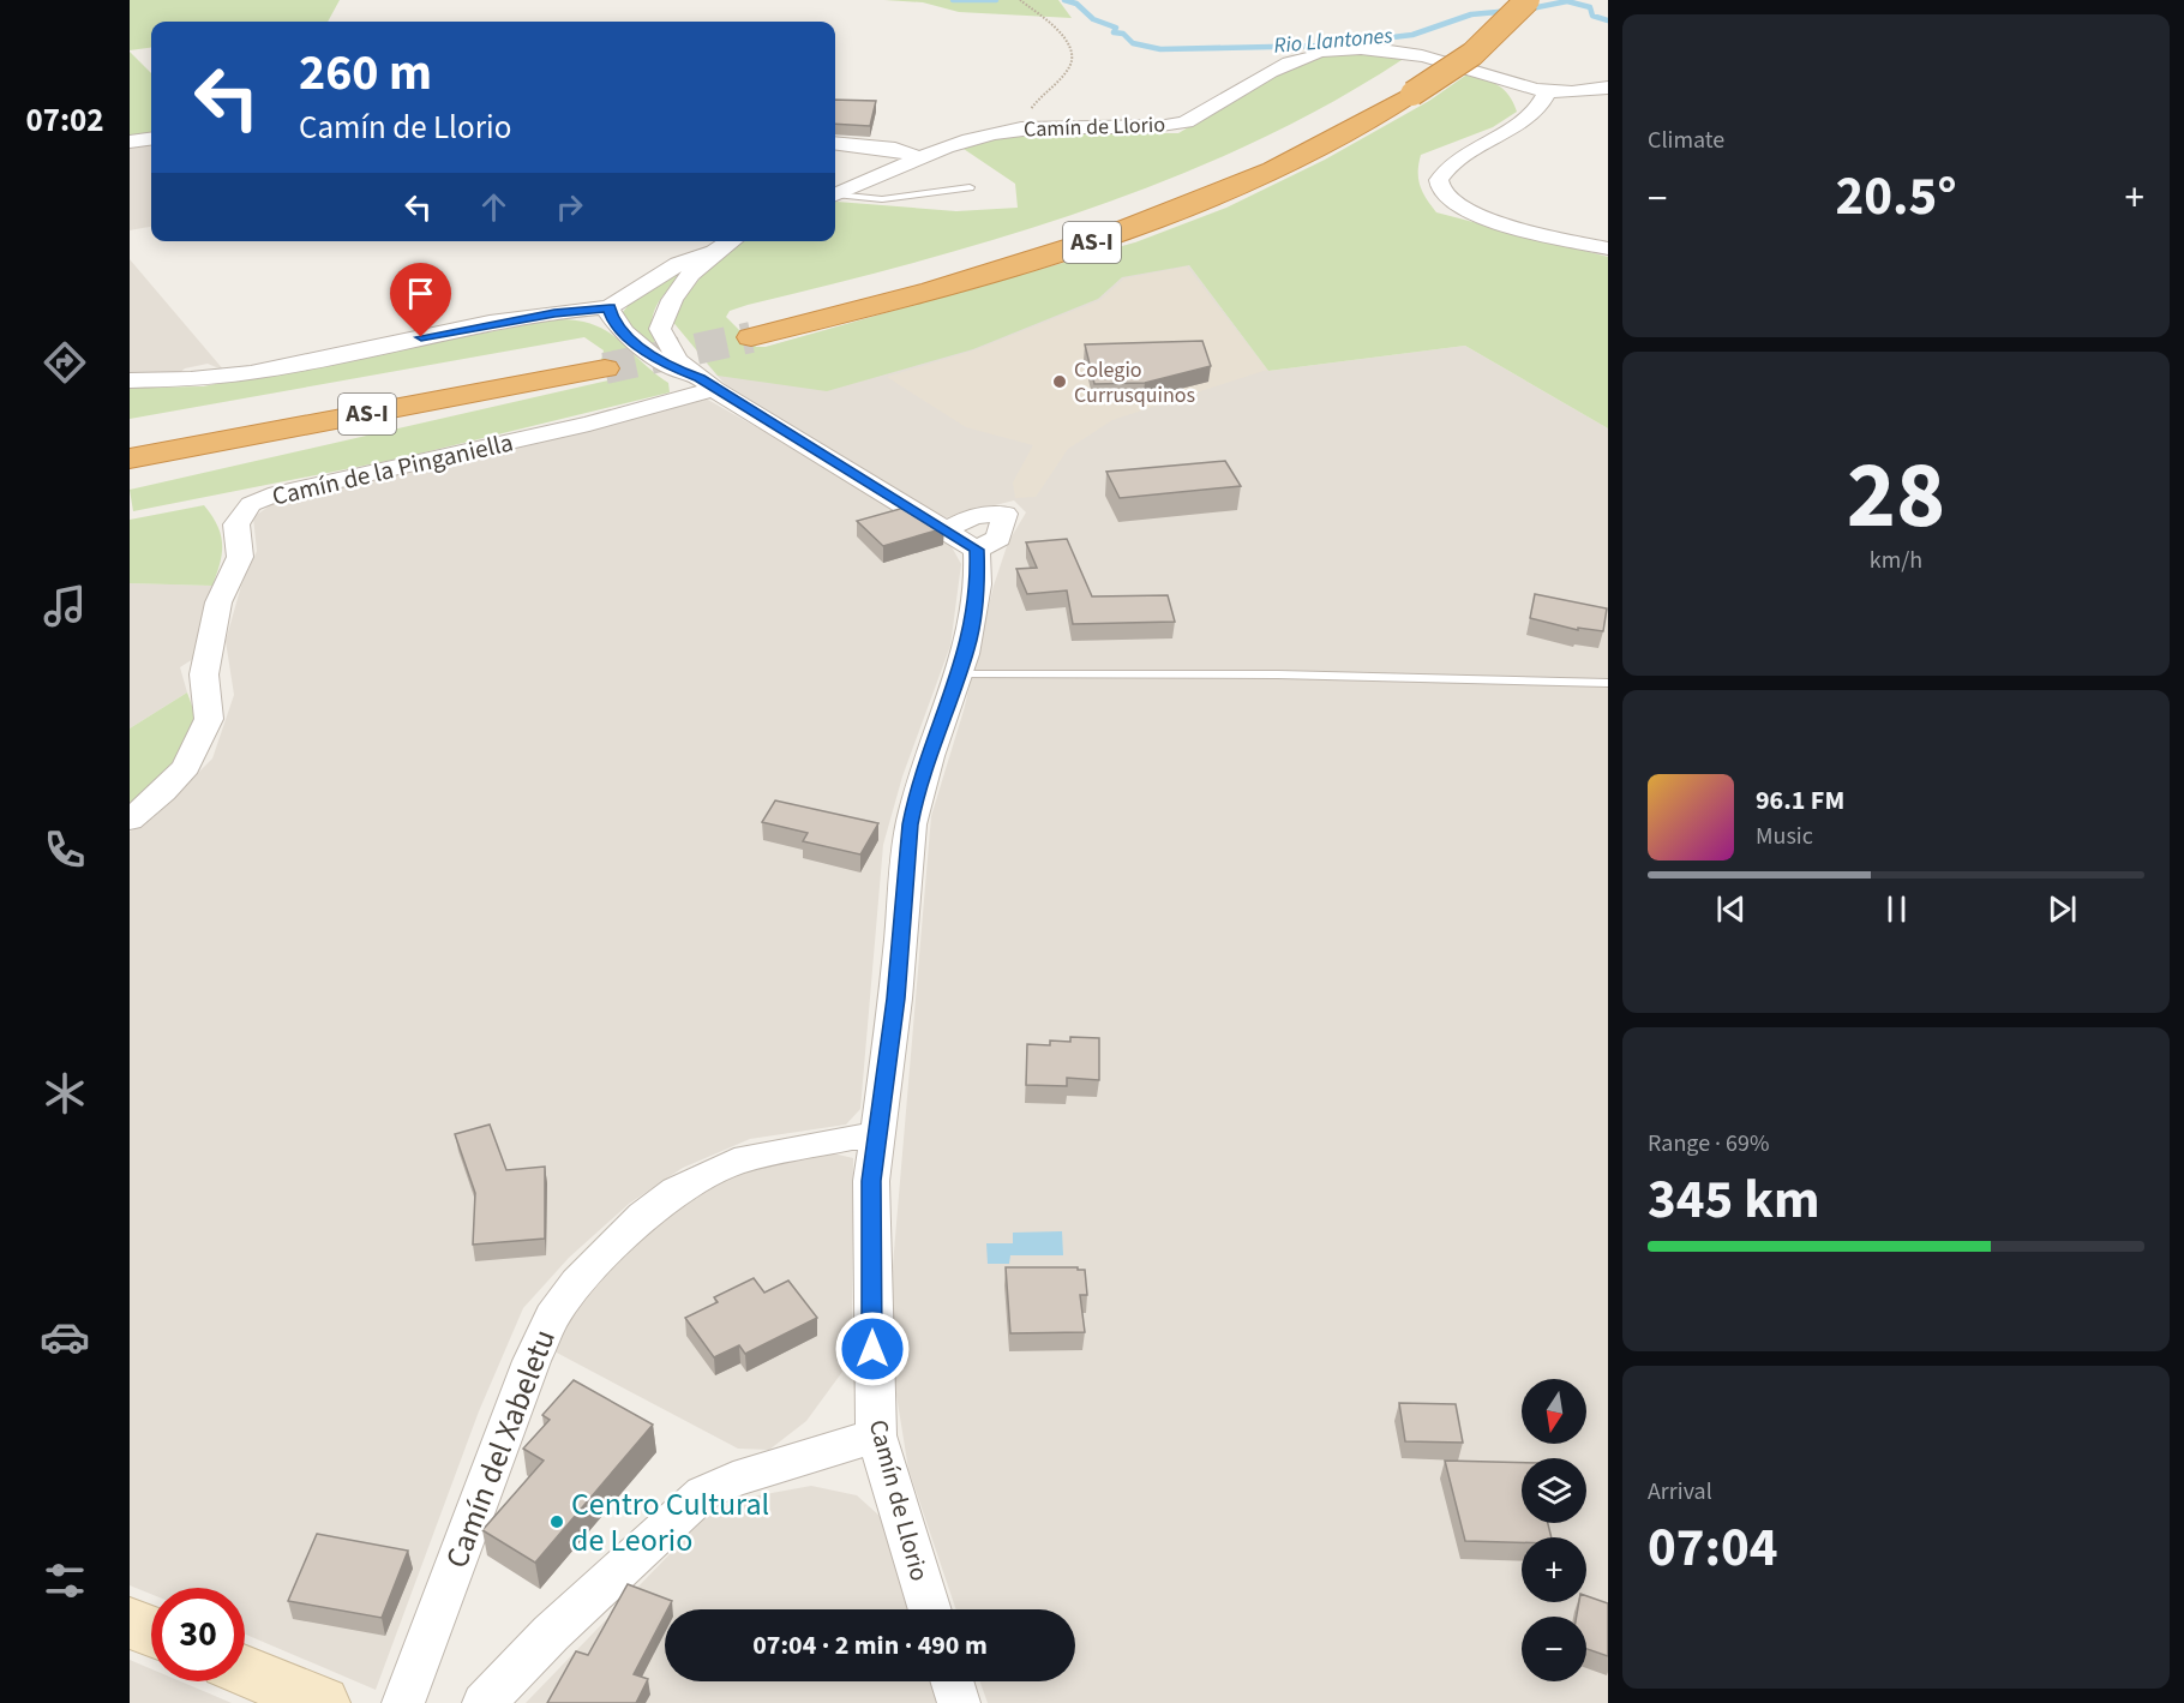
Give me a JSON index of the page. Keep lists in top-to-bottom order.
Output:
{
  "streets": {
    "highway": ["AS-I"],
    "street": ["Camín de Llorio", "Camín de la Pinganiella", "Camín del Xabeletu"]
  },
  "crossings": [
    ["Camín de Llorio", "Camín del Xabeletu"]
  ],
  "water": ["Rio Llantones"],
  "places": ["Colegio Currusquinos", "Centro Cultural de Leorio"],
  "north": "bottom",
  "page": {
    "tabs": "07:02",
    "tile": [
      "Climate",
      ["28", "km/h"],
      ["Range · 69%", "345 km"],
      ["Arrival", "07:04"]
    ],
    "turn": ["260 m", "Camín de Llorio"],
    "heat": ["−", "20.5°", "+"],
    "song": ["96.1 FM", "Music"],
    "map_buttons": ["+", "−"],
    "limit": "30",
    "trip": "07:04 · 2 min · 490 m"
  }
}
